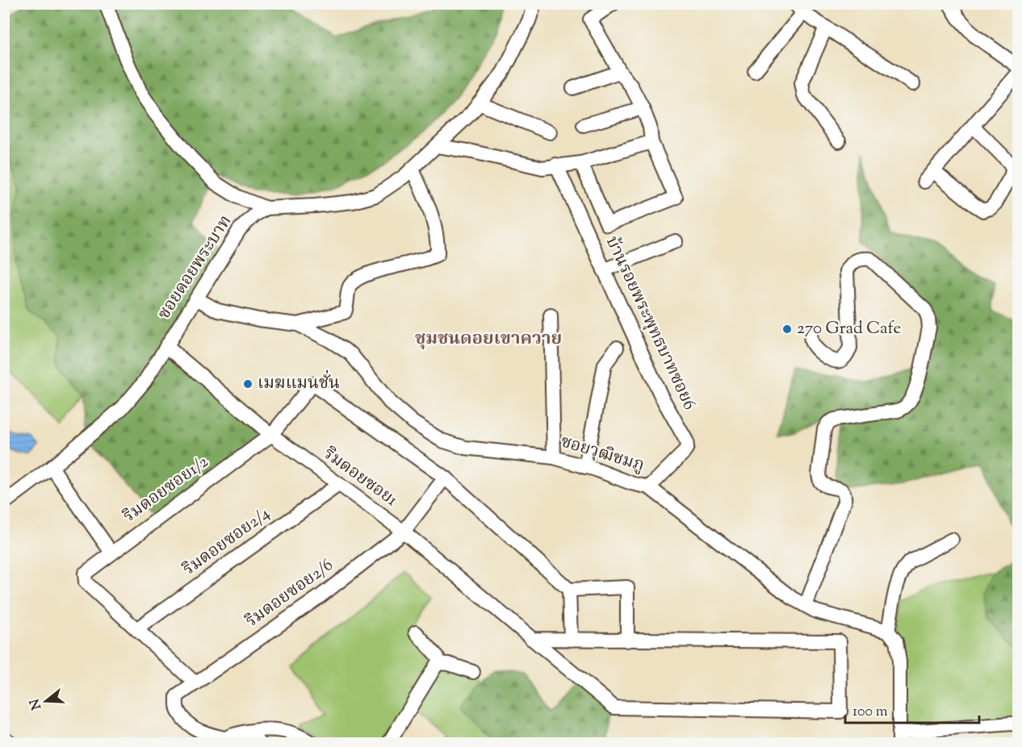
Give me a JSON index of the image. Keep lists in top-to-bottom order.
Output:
{
  "streets": {
    "street": [
      "ซอยดอยพระบาท",
      "บ้านรอยพระพุทธบาทซอย6",
      "ซอยวุฒิชมภู",
      "ริมดอยซอย1",
      "ริมดอยซอย1/2",
      "ริมดอยซอย2/4",
      "ริมดอยซอย2/6"
    ]
  },
  "crossings": [
    ["ซอยดอยพระบาท", "ซอยวุฒิชมภู"],
    ["ซอยดอยพระบาท", "ริมดอยซอย1"],
    ["บ้านรอยพระพุทธบาทซอย6", "ซอยวุฒิชมภู"],
    ["ริมดอยซอย1", "ริมดอยซอย1/2"],
    ["ริมดอยซอย1", "ริมดอยซอย2/4"],
    ["ริมดอยซอย1", "ริมดอยซอย2/6"],
    ["ริมดอยซอย1/2", "ริมดอยซอย2/4"],
    ["ริมดอยซอย1/2", "ริมดอยซอย2/6"]
  ],
  "districts": ["ชุมชนดอยเขาควาย"],
  "places": ["270 Grad Cafe", "เมฆแมนชั่น"],
  "scale_bar": "100 m",
  "north": "left"
}
